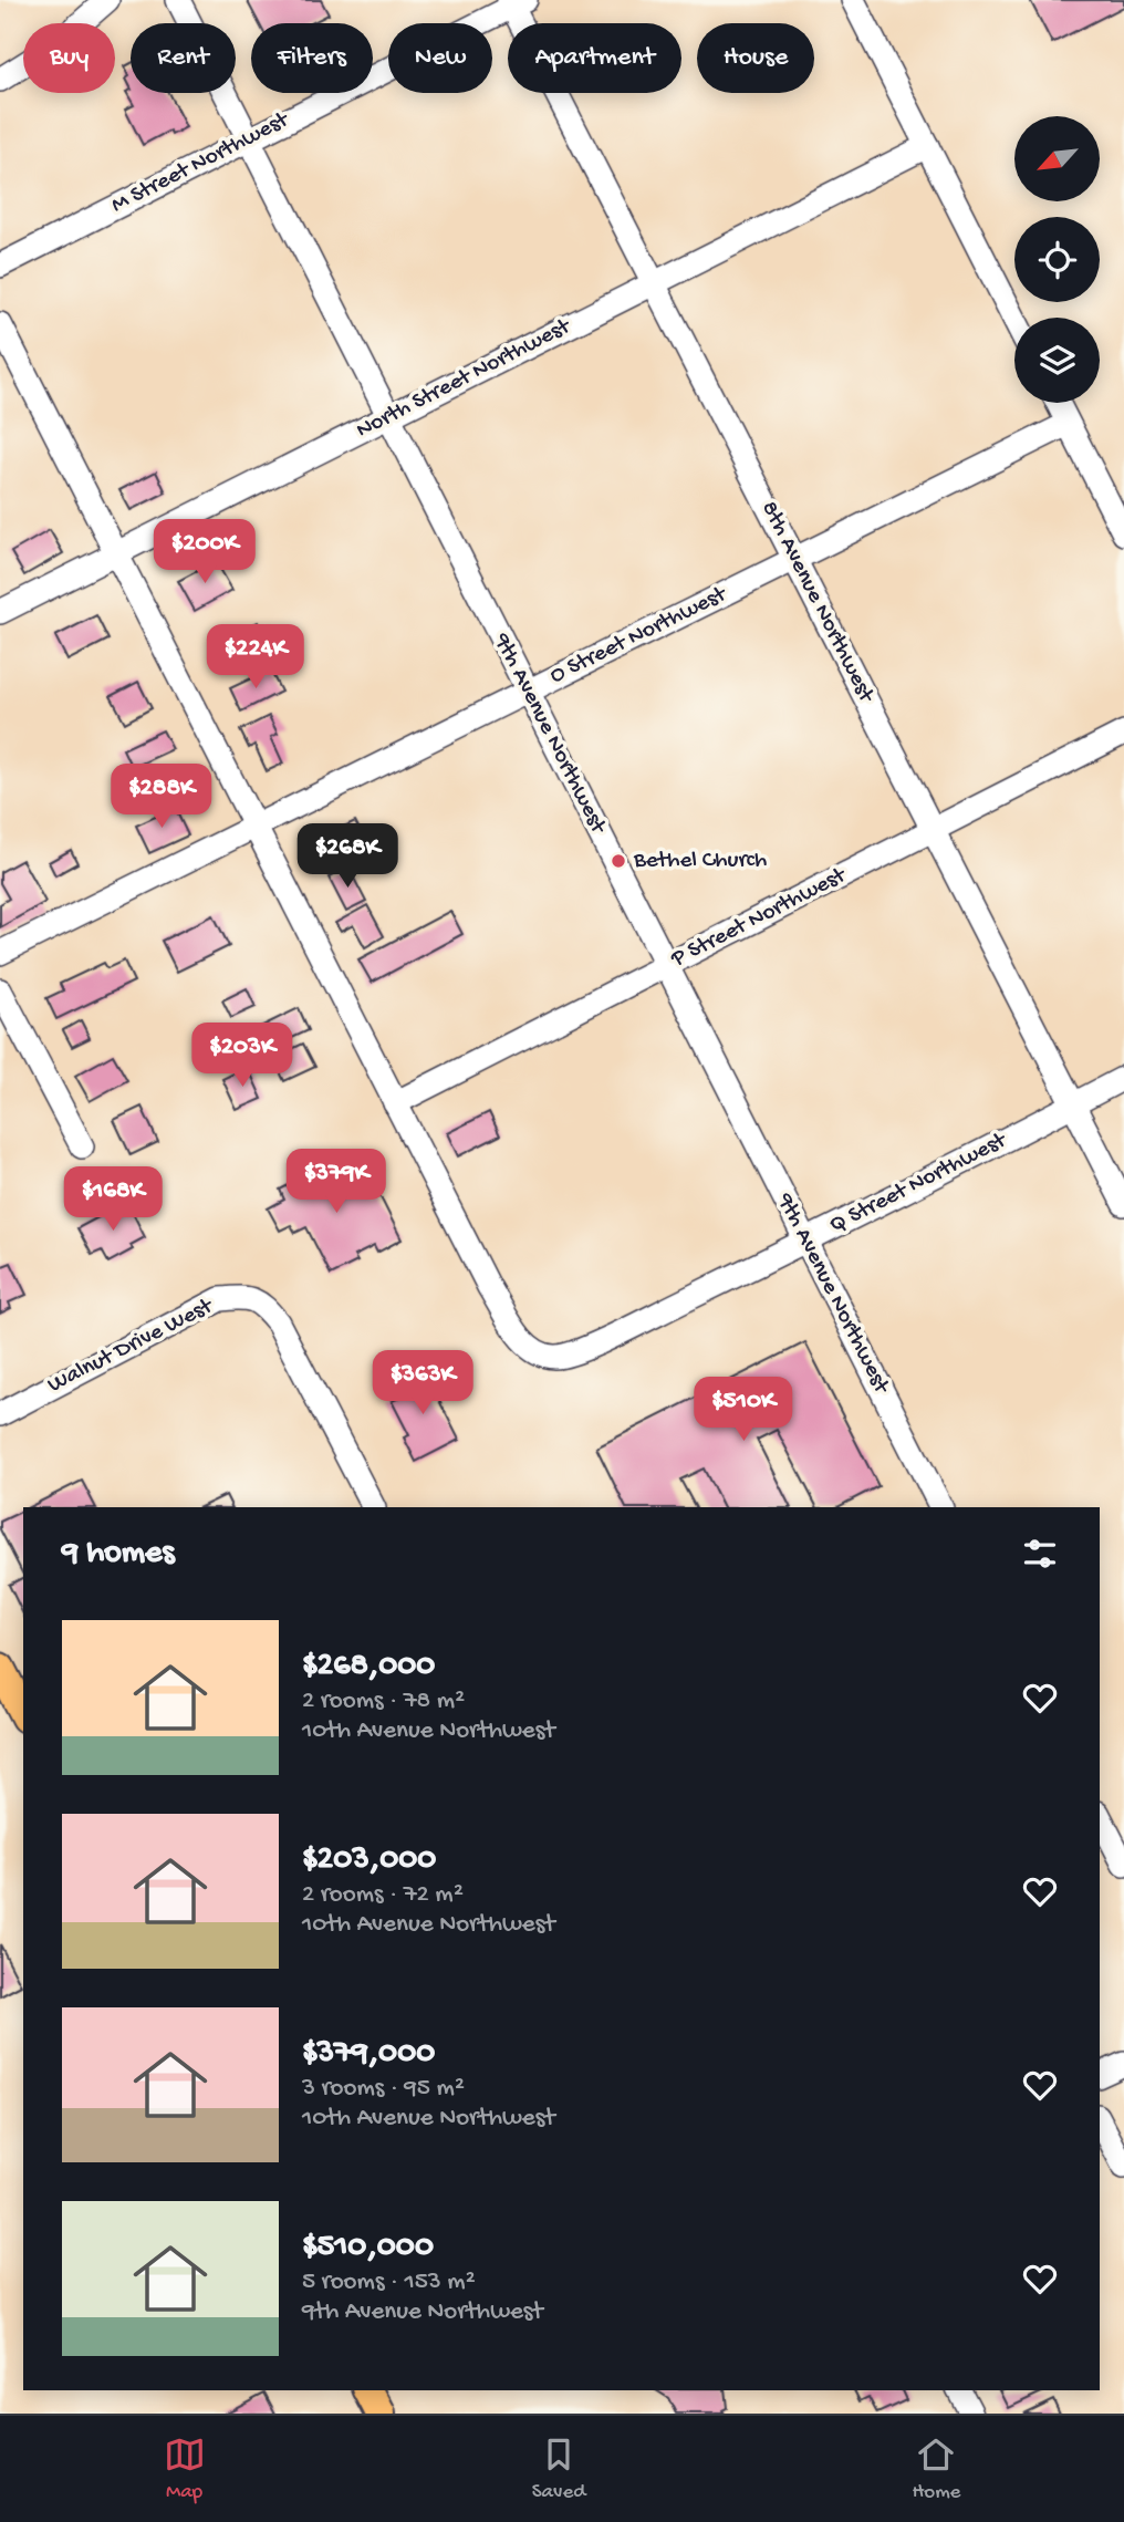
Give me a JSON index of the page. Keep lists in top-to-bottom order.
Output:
{
  "streets": {
    "street": [
      "M Street Northwest",
      "North Street Northwest",
      "8th Avenue Northwest",
      "O Street Northwest",
      "9th Avenue Northwest",
      "P Street Northwest",
      "Q Street Northwest",
      "Walnut Drive West"
    ]
  },
  "crossings": [
    ["M Street Northwest", "8th Avenue Northwest"],
    ["M Street Northwest", "9th Avenue Northwest"],
    ["North Street Northwest", "8th Avenue Northwest"],
    ["North Street Northwest", "9th Avenue Northwest"],
    ["North Street Northwest", "Q Street Northwest"],
    ["8th Avenue Northwest", "O Street Northwest"],
    ["8th Avenue Northwest", "P Street Northwest"],
    ["8th Avenue Northwest", "Q Street Northwest"],
    ["O Street Northwest", "9th Avenue Northwest"],
    ["O Street Northwest", "Q Street Northwest"],
    ["9th Avenue Northwest", "P Street Northwest"],
    ["9th Avenue Northwest", "Q Street Northwest"],
    ["P Street Northwest", "Q Street Northwest"]
  ],
  "places": ["Bethel Church"],
  "north": "bottom left",
  "page": {
    "chip": [
      "Buy",
      "Rent",
      "Filters",
      "New",
      "Apartment",
      "House"
    ],
    "price": [
      "$200K",
      "$224K",
      "$288K",
      "$268K",
      "$203K",
      "$379K",
      "$168K",
      "$363K",
      "$510K"
    ],
    "heading": "9 homes",
    "list": [
      {
        "name": "$268,000",
        "note": "2 rooms · 78 m² · 10th Avenue Northwest"
      },
      {
        "name": "$203,000",
        "note": "2 rooms · 72 m² · 10th Avenue Northwest"
      },
      {
        "name": "$379,000",
        "note": "3 rooms · 95 m² · 10th Avenue Northwest"
      },
      {
        "name": "$510,000",
        "note": "5 rooms · 153 m² · 9th Avenue Northwest"
      }
    ],
    "tabs": ["Map", "Saved", "Home"]
  }
}
